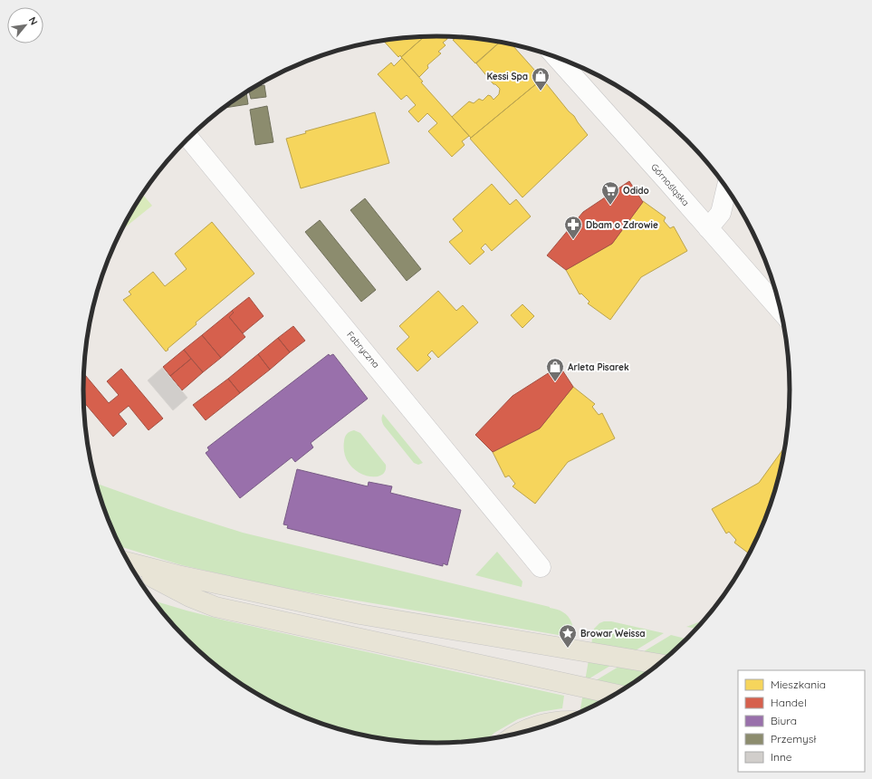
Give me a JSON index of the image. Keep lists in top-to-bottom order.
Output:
{
  "streets": {
    "street": ["Górnośląska", "Fabryczna"]
  },
  "places": {
    "shop": ["Kessi Spa", "Arleta Pisarek"],
    "supermarket": ["Odido"],
    "pharmacy": ["Dbam o Zdrowie"],
    "place": ["Browar Weissa"]
  },
  "legend": [
    "Mieszkania",
    "Handel",
    "Biura",
    "Przemysł",
    "Inne"
  ],
  "north": "top right"
}
